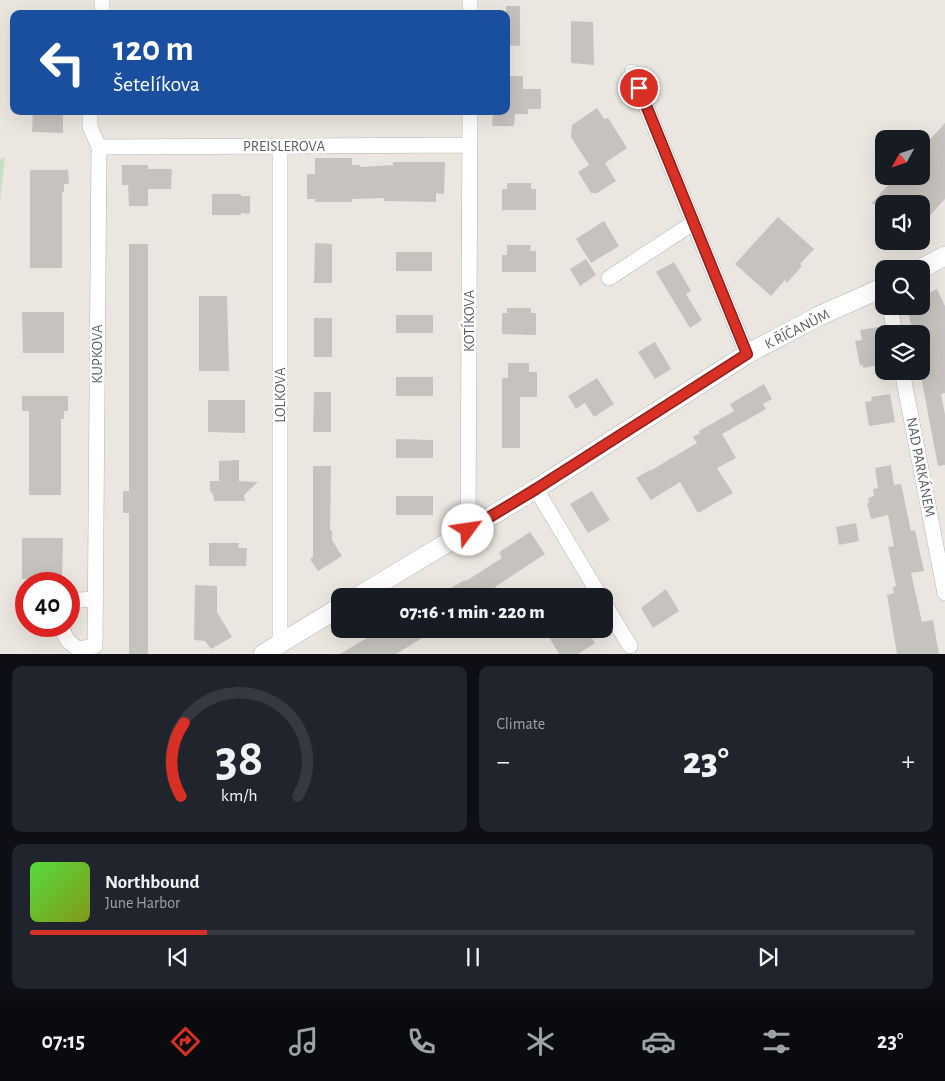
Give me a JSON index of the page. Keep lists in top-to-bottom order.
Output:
{
  "streets": {
    "street": [
      "PREISLEROVA",
      "KOTÍKOVA",
      "K ŘÍČANŮM",
      "KUPKOVA",
      "LOLKOVA",
      "NAD PARKÁNEM"
    ]
  },
  "crossings": [
    ["PREISLEROVA", "KOTÍKOVA"],
    ["PREISLEROVA", "KUPKOVA"],
    ["PREISLEROVA", "LOLKOVA"],
    ["KOTÍKOVA", "K ŘÍČANŮM"]
  ],
  "north": "bottom left",
  "page": {
    "turn": ["120 m", "Šetelíkova"],
    "limit": "40",
    "trip": "07:16 · 1 min · 220 m",
    "tile": "Climate",
    "heat": ["−", "23°", "+"],
    "song": ["Northbound", "June Harbor"],
    "tabs": ["07:15", "23°"],
    "gauge": ["38", "km/h"]
  }
}
